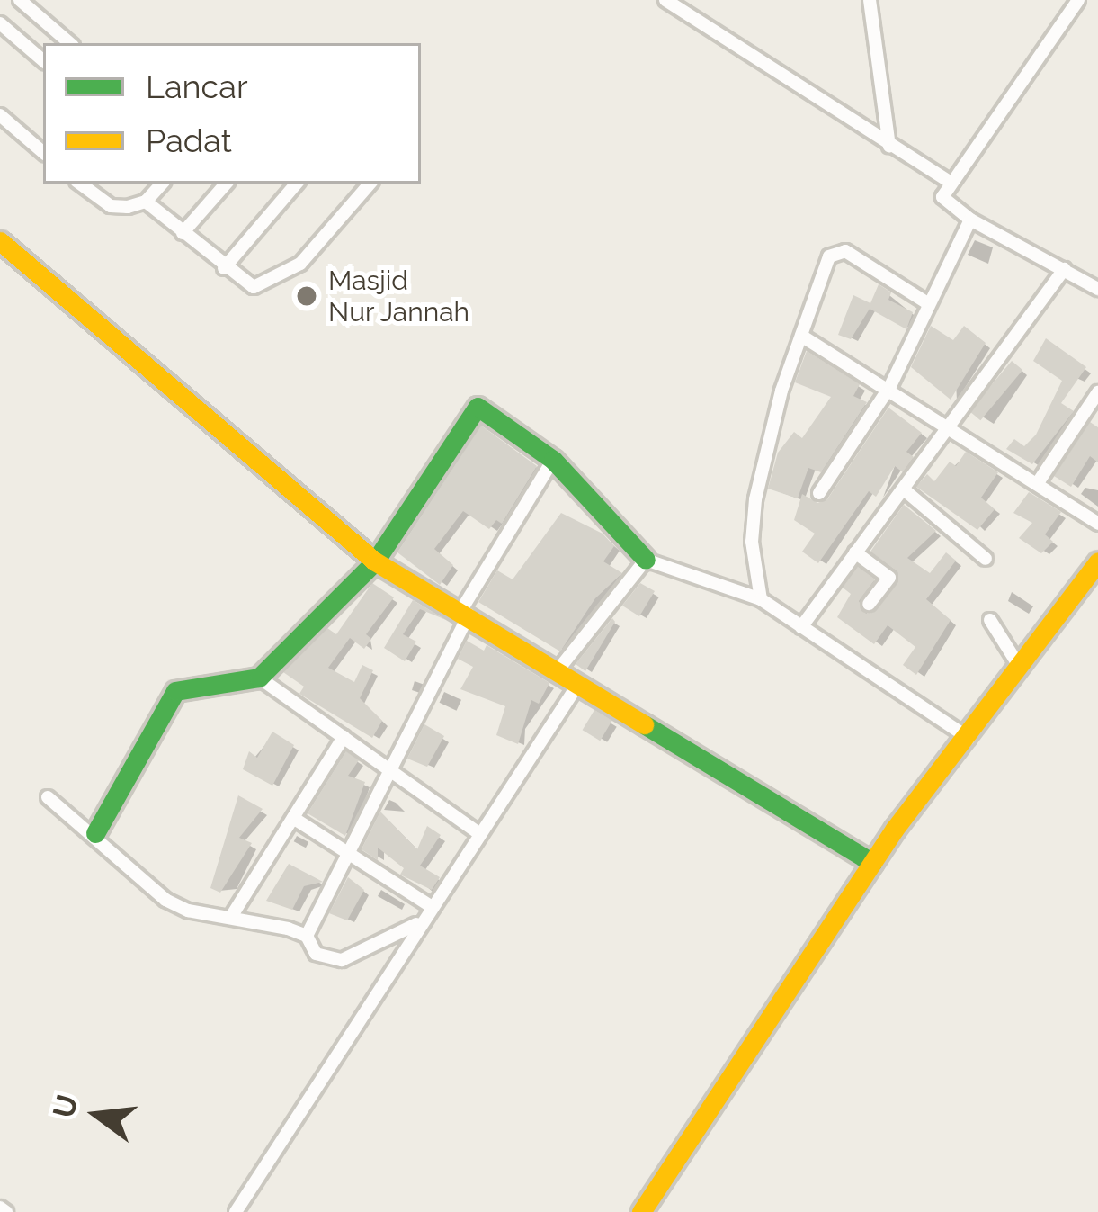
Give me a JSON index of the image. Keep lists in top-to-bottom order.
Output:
{
  "places": ["Masjid Nur Jannah"],
  "legend": ["Lancar", "Padat"],
  "north": "left"
}
